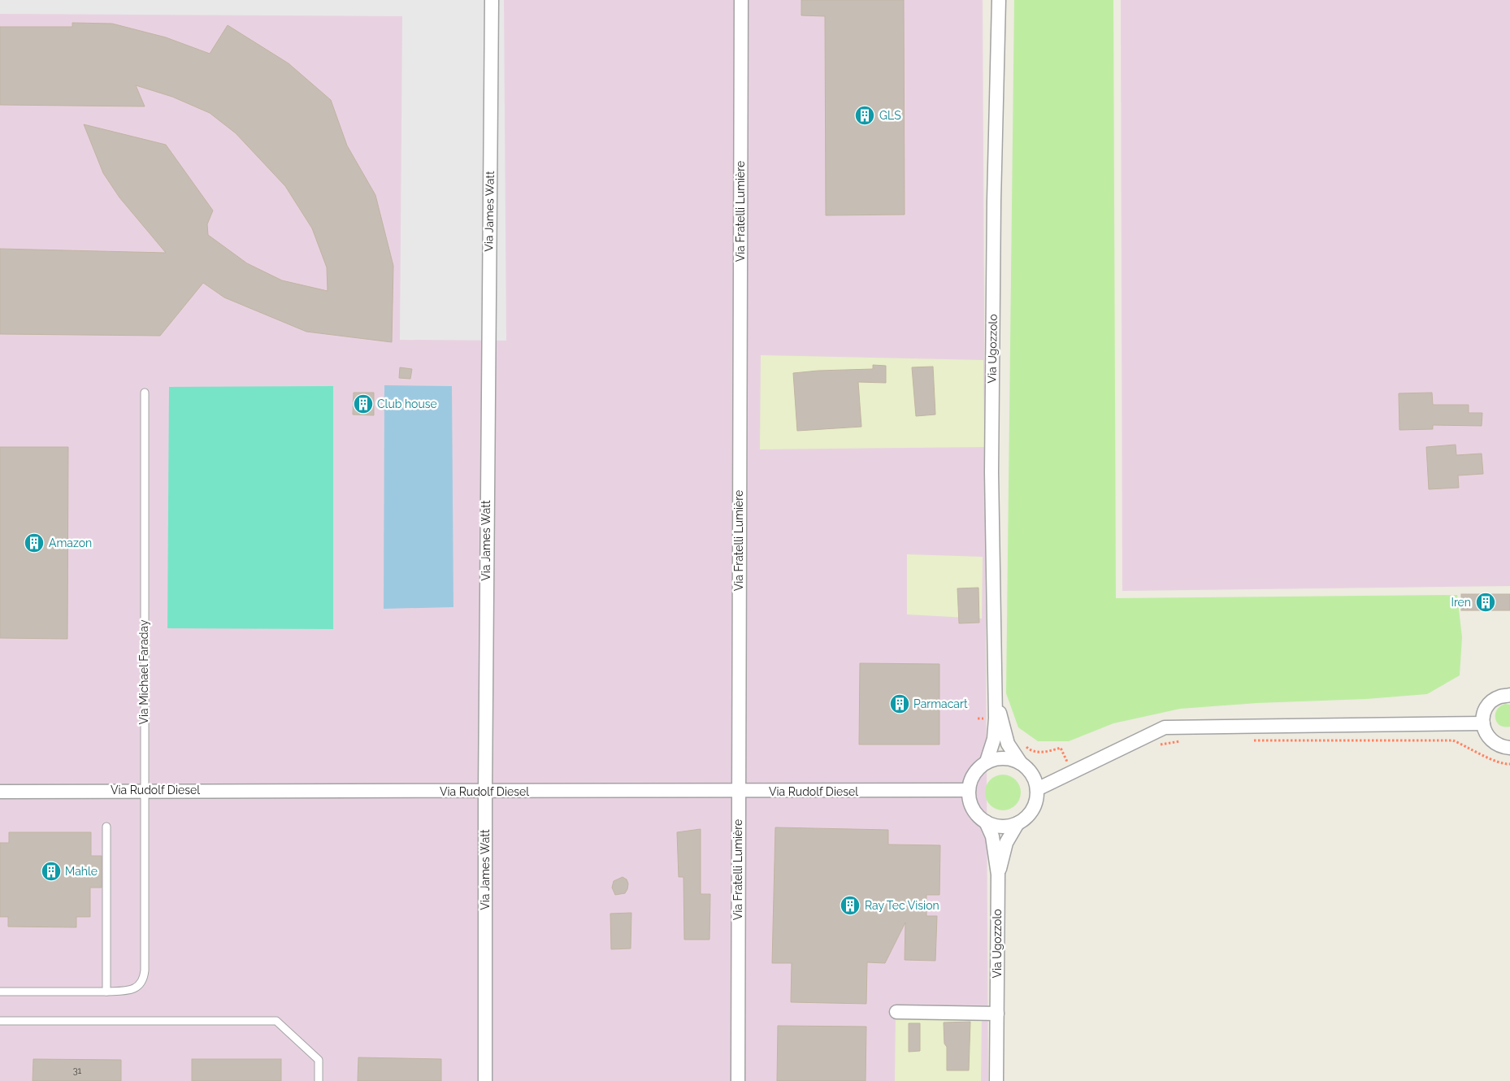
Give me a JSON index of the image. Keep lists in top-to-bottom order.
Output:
{
  "streets": {
    "street": [
      "Via James Watt",
      "Via Fratelli Lumière",
      "Via Ugozzolo",
      "Via Rudolf Diesel"
    ],
    "lane": ["Via Michael Faraday"]
  },
  "crossings": [
    ["Via James Watt", "Via Rudolf Diesel"],
    ["Via Fratelli Lumière", "Via Rudolf Diesel"],
    ["Via Ugozzolo", "Via Rudolf Diesel"],
    ["Via Michael Faraday", "Via Rudolf Diesel"]
  ],
  "places": {
    "building": [
      "GLS",
      "Club house",
      "Amazon",
      "Iren",
      "Parmacart",
      "Mahle",
      "Ray Tec Vision"
    ]
  },
  "house_numbers": ["31"]
}
